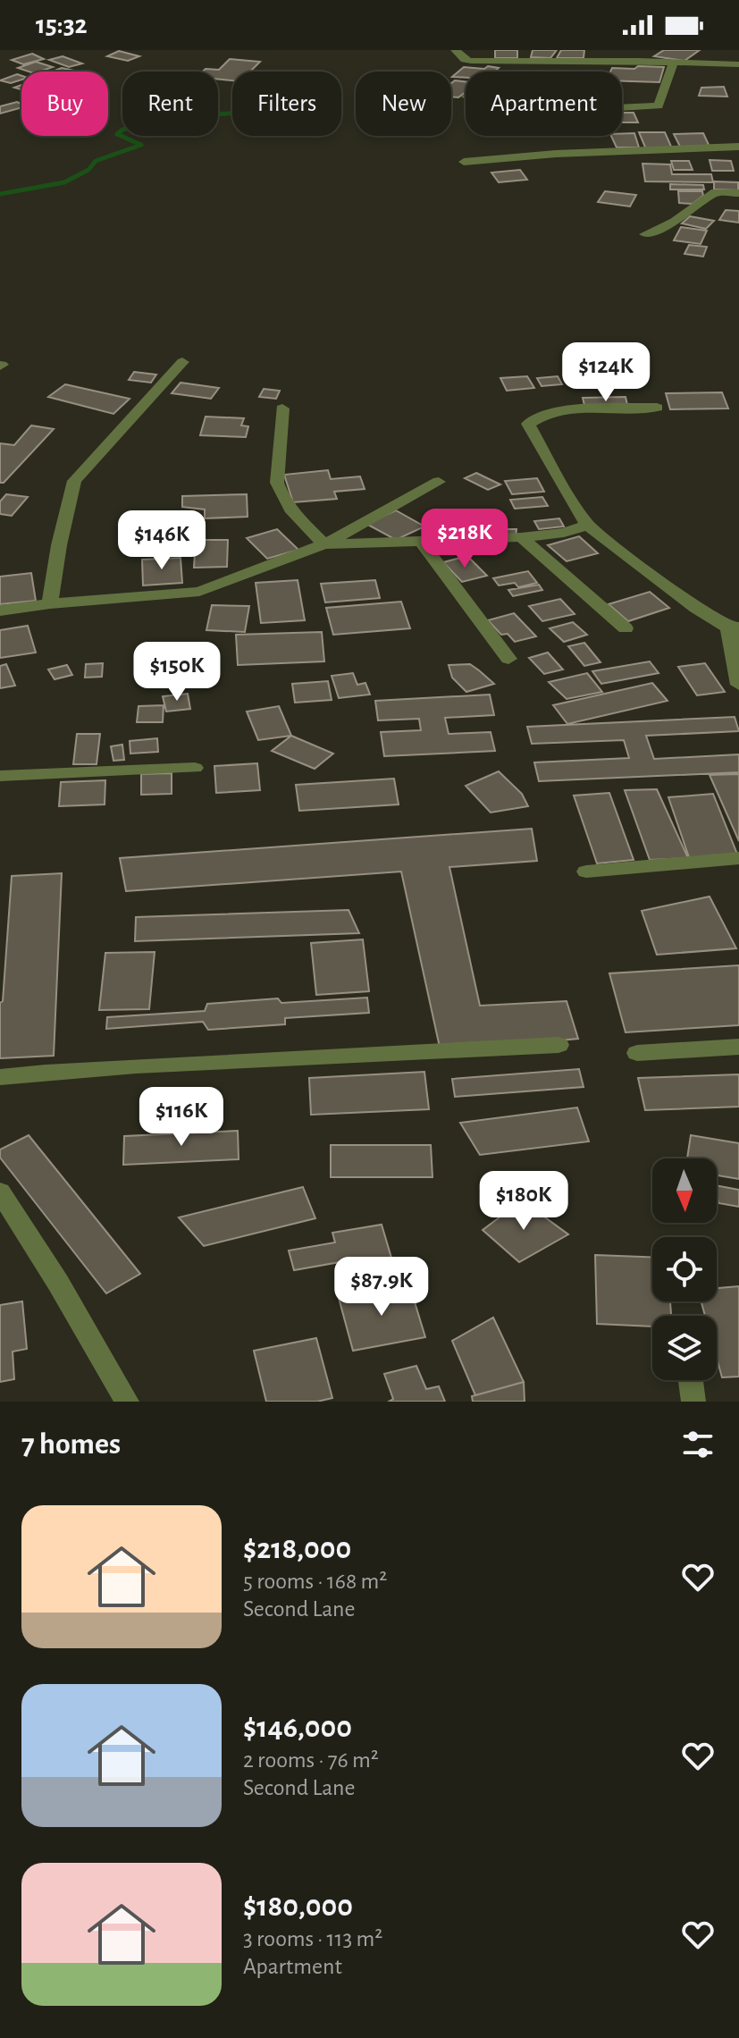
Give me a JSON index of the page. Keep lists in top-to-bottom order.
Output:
{
  "north": "bottom",
  "page": {
    "status": "15:32",
    "chip": [
      "Buy",
      "Rent",
      "Filters",
      "New",
      "Apartment"
    ],
    "price": [
      "$124K",
      "$218K",
      "$146K",
      "$150K",
      "$116K",
      "$180K",
      "$87.9K"
    ],
    "heading": "7 homes",
    "list": [
      {
        "name": "$218,000",
        "note": "5 rooms · 168 m² · Second Lane"
      },
      {
        "name": "$146,000",
        "note": "2 rooms · 76 m² · Second Lane"
      },
      {
        "name": "$180,000",
        "note": "3 rooms · 113 m² · Apartment"
      }
    ]
  }
}
